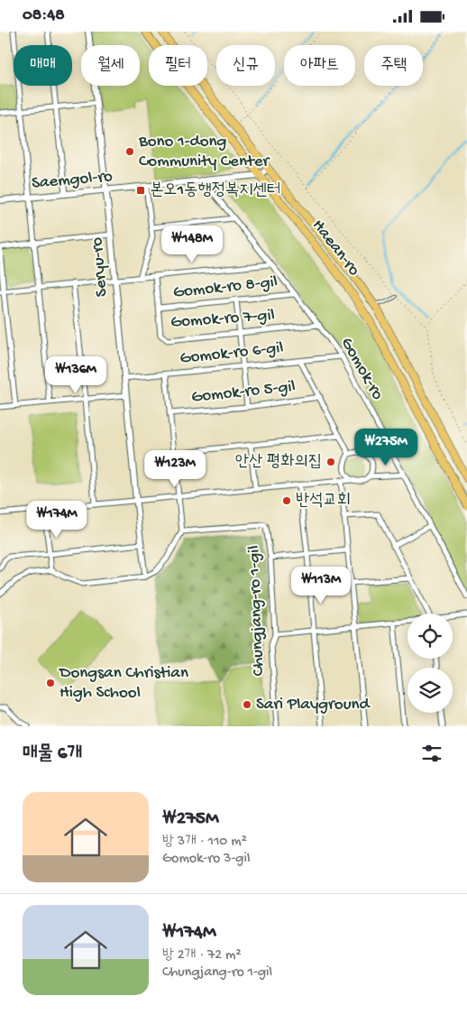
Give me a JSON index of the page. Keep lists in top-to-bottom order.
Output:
{
  "streets": {
    "main road": ["Haean-ro"],
    "street": [
      "Saemgol-ro",
      "Seryu-ro",
      "Gomok-ro 8-gil",
      "Gomok-ro 7-gil",
      "Gomok-ro 6-gil",
      "Gomok-ro",
      "Gomok-ro 5-gil",
      "Chungjang-ro 1-gil"
    ]
  },
  "crossings": [
    ["Saemgol-ro", "Haean-ro"],
    ["Saemgol-ro", "Seryu-ro"],
    ["Saemgol-ro", "Gomok-ro"],
    ["Seryu-ro", "Gomok-ro 6-gil"],
    ["Gomok-ro 8-gil", "Gomok-ro 7-gil"],
    ["Gomok-ro 8-gil", "Gomok-ro"],
    ["Gomok-ro 7-gil", "Gomok-ro"],
    ["Gomok-ro 6-gil", "Gomok-ro"]
  ],
  "places": {
    "other": [
      "Bono 1-dong Community Center",
      "안산 평화의집",
      "반석교회",
      "Dongsan Christian High School",
      "Sari Playground"
    ],
    "transit": ["본오1동행정복지센터"]
  },
  "page": {
    "status": "08:48",
    "chip": [
      "매매",
      "월세",
      "필터",
      "신규",
      "아파트",
      "주택"
    ],
    "price": [
      "₩148M",
      "₩136M",
      "₩275M",
      "₩123M",
      "₩174M",
      "₩113M"
    ],
    "heading": "매물 6개",
    "list": [
      {
        "name": "₩275M",
        "note": "방 3개 · 110 m² · Gomok-ro 3-gil"
      },
      {
        "name": "₩174M",
        "note": "방 2개 · 72 m² · Chungjang-ro 1-gil"
      }
    ]
  }
}
